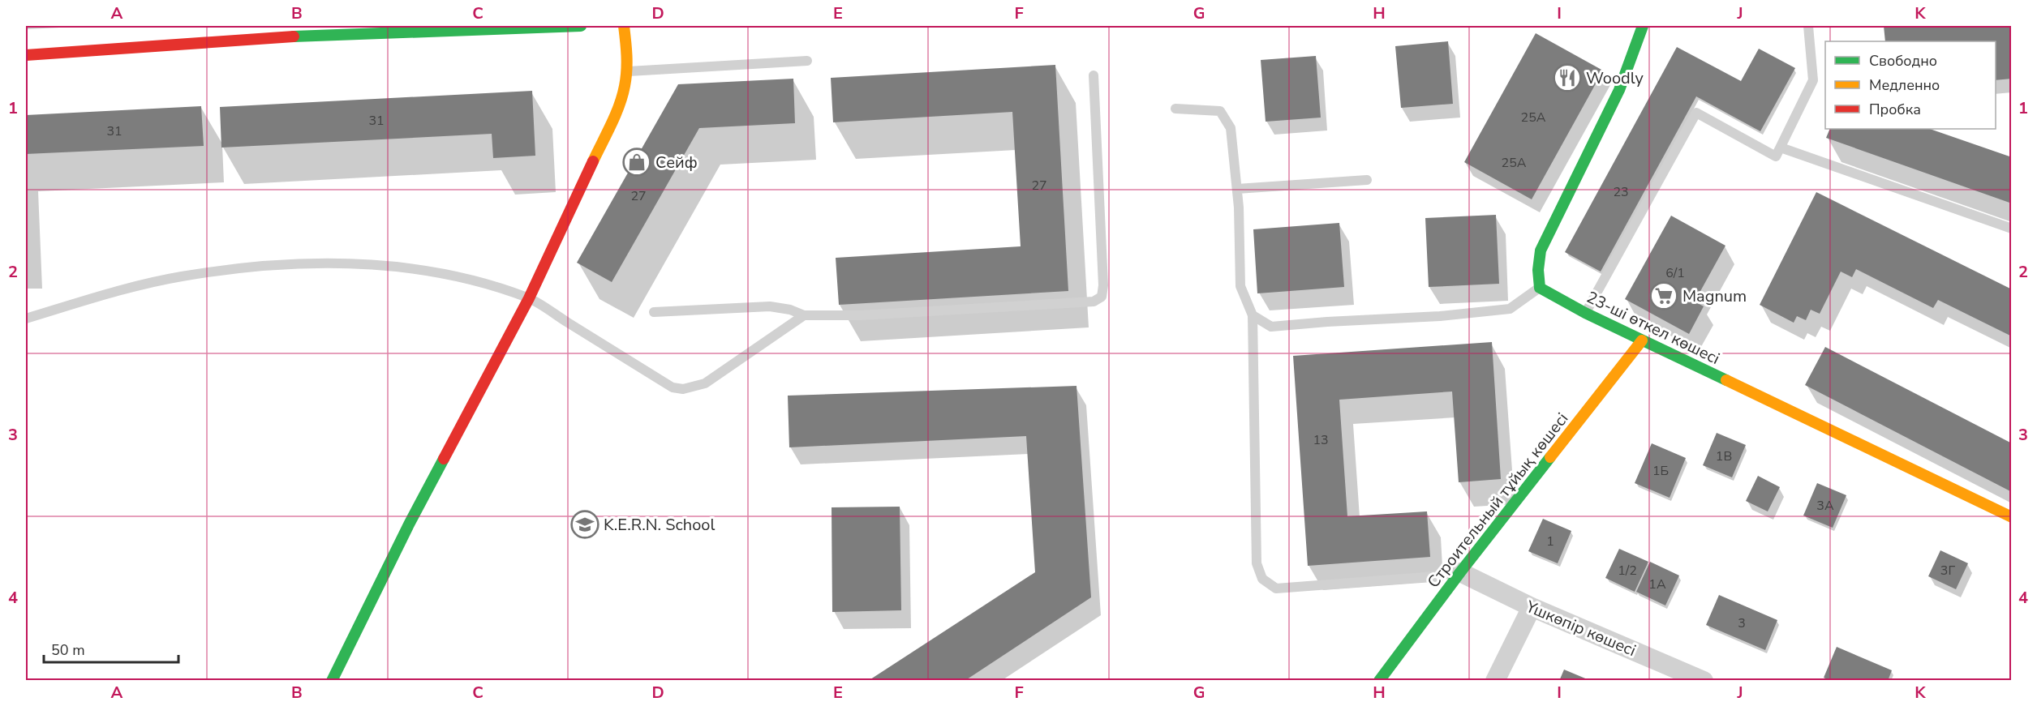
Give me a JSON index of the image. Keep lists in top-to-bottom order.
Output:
{
  "streets": {
    "street": ["23-ші өткел көшесі", "Строительный тұйық көшесі", "Үшкөпір көшесі"]
  },
  "crossings": [
    ["23-ші өткел көшесі", "Строительный тұйық көшесі"],
    ["Строительный тұйық көшесі", "Үшкөпір көшесі"]
  ],
  "places": {
    "restaurant": ["Woodly"],
    "shop": ["Сейф"],
    "supermarket": ["Magnum"],
    "school or university": ["K.E.R.N. School"]
  },
  "house_numbers": [
    "25А",
    "31",
    "31",
    "25А",
    "27",
    "23",
    "27",
    "6/1",
    "13",
    "1В",
    "1Б",
    "3А",
    "1",
    "1/2",
    "3Г",
    "1А",
    "3"
  ],
  "legend": ["Свободно", "Медленно", "Пробка"],
  "scale_bar": "50 m",
  "grid": {
    "columns": [
      "A",
      "B",
      "C",
      "D",
      "E",
      "F",
      "G",
      "H",
      "I",
      "J",
      "K"
    ],
    "rows": [
      "1",
      "2",
      "3",
      "4"
    ]
  }
}
